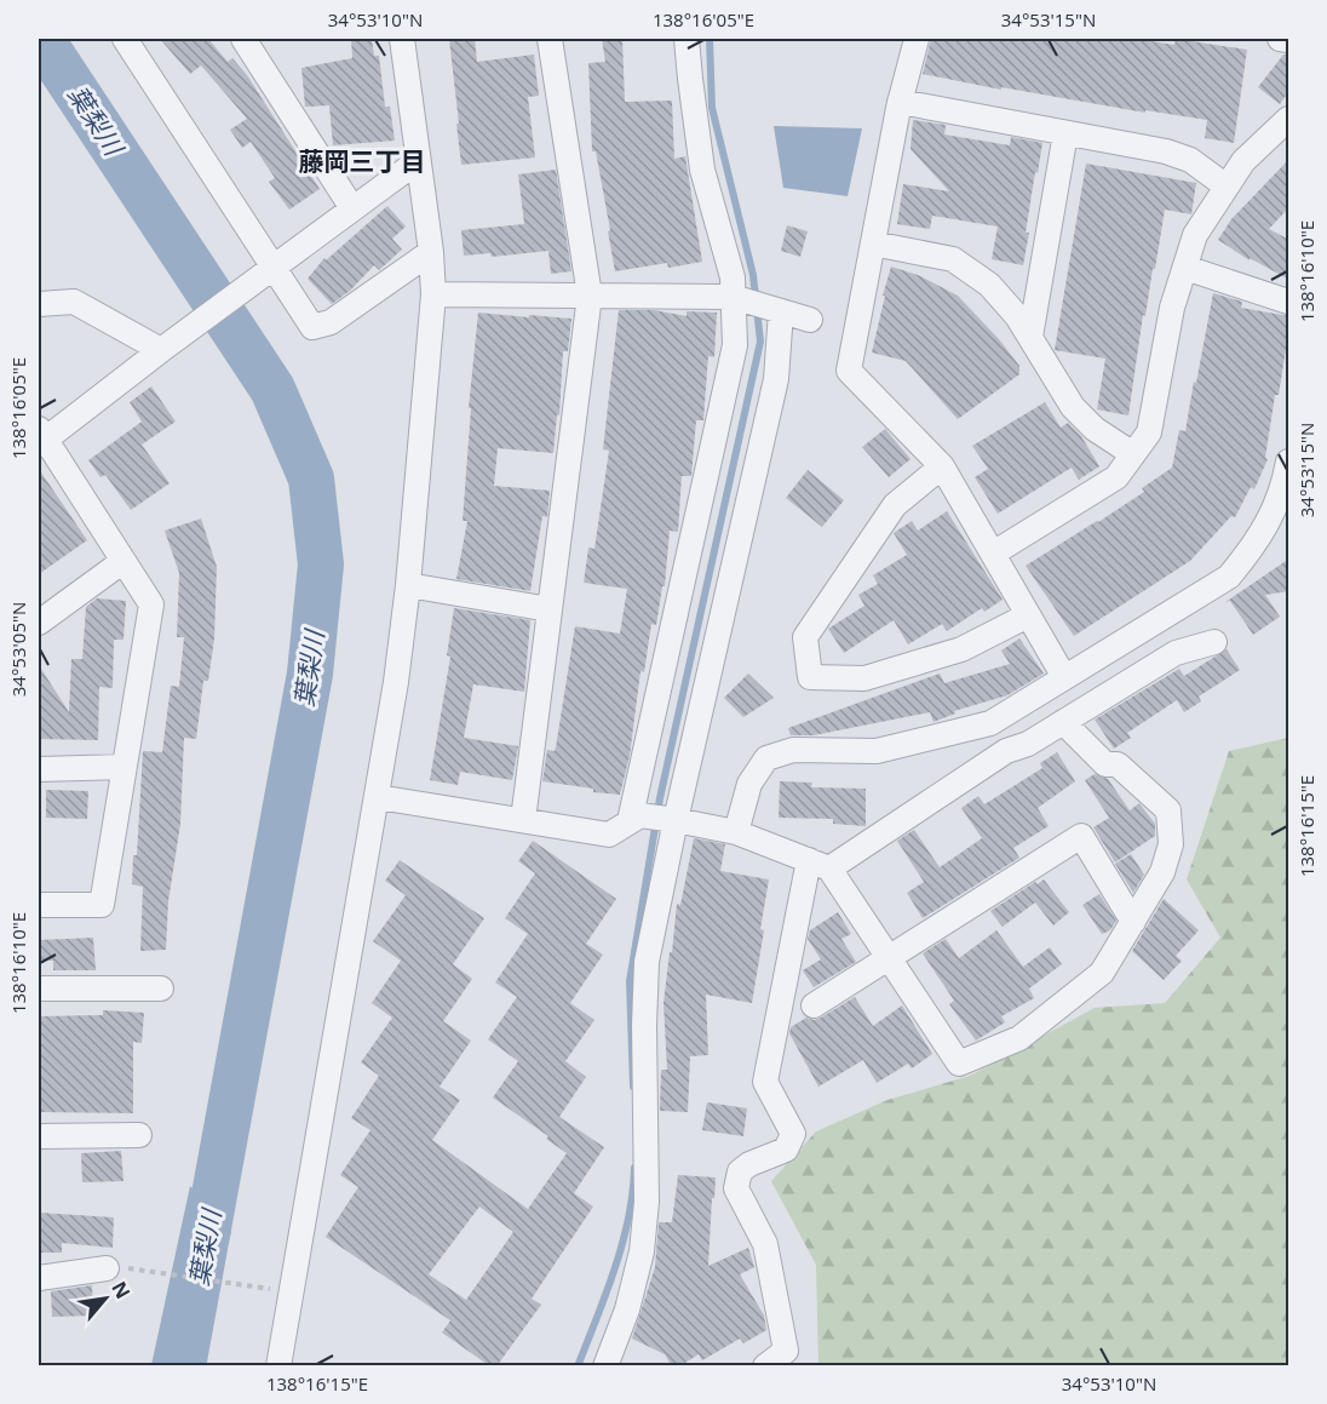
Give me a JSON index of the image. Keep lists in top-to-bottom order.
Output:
{
  "districts": ["藤岡三丁目"],
  "water": ["葉梨川"],
  "north": "top right",
  "coordinates": [
    "34°53'10\"N",
    "138°16'05\"E",
    "34°53'15\"N",
    "138°16'10\"E",
    "34°53'05\"N",
    "138°16'15\"E"
  ]
}
